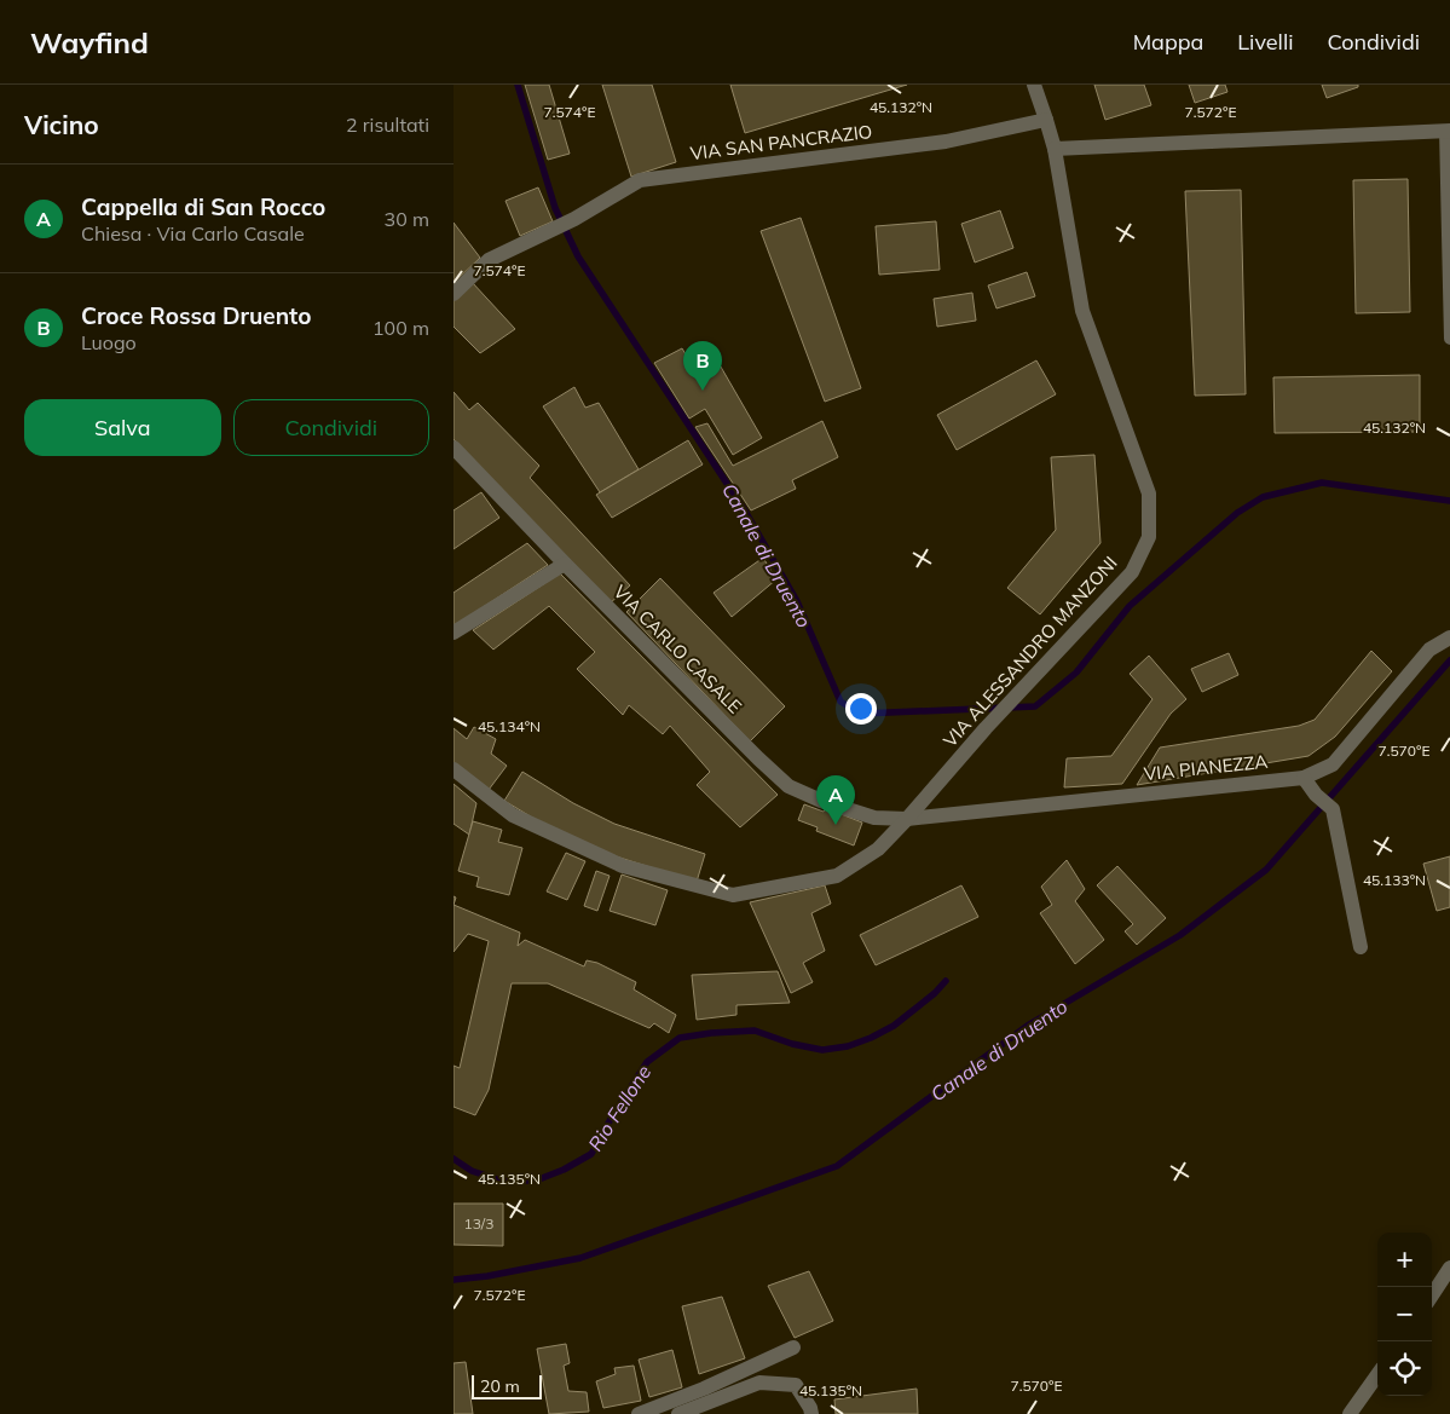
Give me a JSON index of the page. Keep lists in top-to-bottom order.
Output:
{
  "streets": {
    "street": [
      "VIA SAN PANCRAZIO",
      "VIA CARLO CASALE",
      "VIA ALESSANDRO MANZONI",
      "VIA PIANEZZA"
    ]
  },
  "crossings": [
    ["VIA CARLO CASALE", "VIA ALESSANDRO MANZONI"],
    ["VIA CARLO CASALE", "VIA PIANEZZA"],
    ["VIA ALESSANDRO MANZONI", "VIA PIANEZZA"]
  ],
  "water": ["Canale di Druento", "Rio Fellone"],
  "house_numbers": ["13/3"],
  "scale_bar": "20 m",
  "page": {
    "header": "Wayfind",
    "nav": ["Mappa", "Livelli", "Condividi"],
    "heading": ["Vicino", "2 risultati"],
    "list": [
      {
        "mark": "A",
        "name": "Cappella di San Rocco",
        "note": "Chiesa · Via Carlo Casale",
        "value": "30 m"
      },
      {
        "mark": "B",
        "name": "Croce Rossa Druento",
        "note": "Luogo",
        "value": "100 m"
      }
    ],
    "pins": ["B", "A"],
    "buttons": ["Salva", "Condividi"],
    "map_buttons": ["+", "−"],
    "scale": "20 m"
  },
  "coordinates": [
    "45.132°N",
    "7.574°E",
    "7.572°E",
    "45.134°N",
    "7.570°E",
    "45.133°N",
    "45.135°N"
  ]
}
